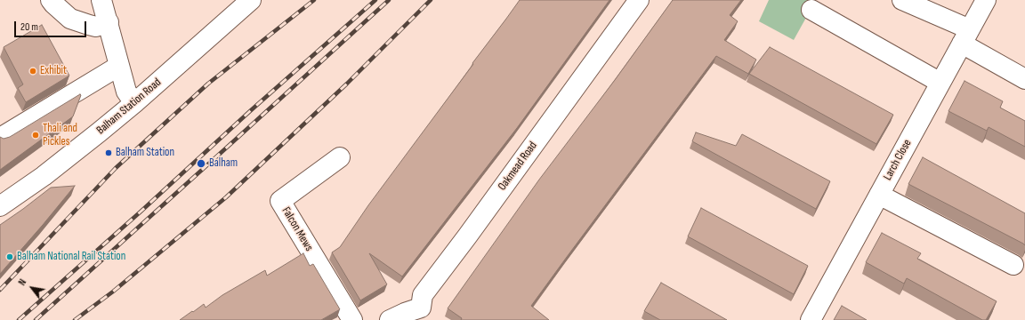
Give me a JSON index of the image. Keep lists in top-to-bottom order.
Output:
{
  "streets": {
    "street": [
      "Balham Station Road",
      "Larch Close",
      "Oakmead Road",
      "Falcon Mews"
    ]
  },
  "places": [
    "Exhibit",
    "Thali and Pickles",
    "Balham Station",
    "Balham",
    "Balham National Rail Station"
  ],
  "scale_bar": "20 m",
  "north": "top left"
}
